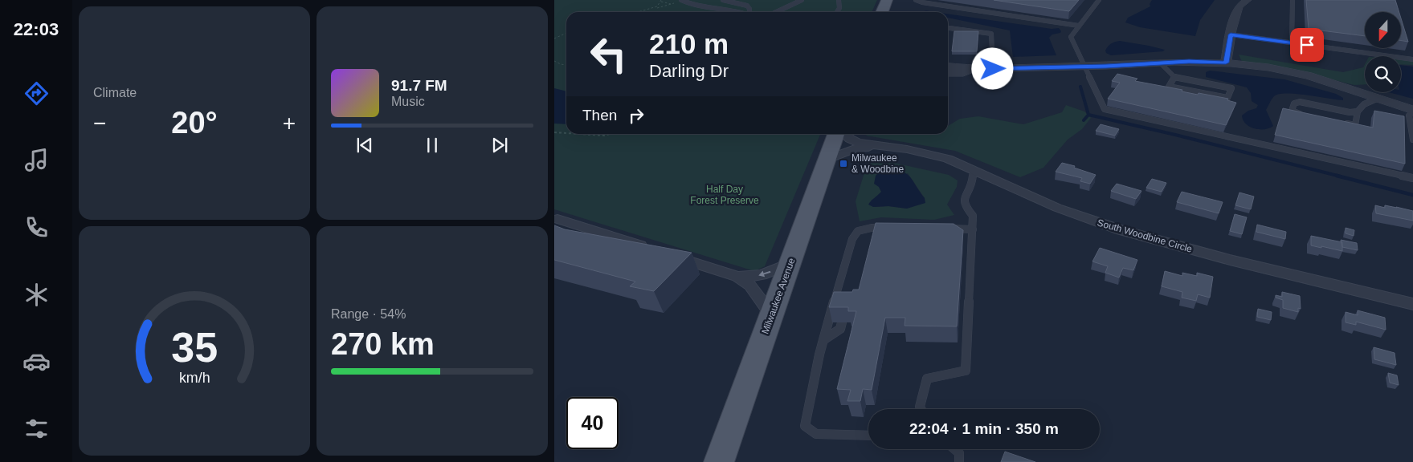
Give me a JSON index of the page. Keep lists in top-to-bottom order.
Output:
{
  "streets": {
    "main road": ["Milwaukee Avenue"],
    "street": ["South Woodbine Circle"]
  },
  "crossings": [
    ["South Woodbine Circle", "Milwaukee Avenue"]
  ],
  "parks": ["Half Day Forest Preserve"],
  "places": {
    "transit": ["Milwaukee & Woodbine"]
  },
  "north": "bottom",
  "page": {
    "tabs": "22:03",
    "tile": [
      "Climate",
      ["Range · 54%", "270 km"]
    ],
    "turn": ["210 m", "Darling Dr"],
    "song": ["91.7 FM", "Music"],
    "then": "Then",
    "heat": ["−", "20°", "+"],
    "limit": "40",
    "trip": "22:04 · 1 min · 350 m",
    "gauge": ["35", "km/h"]
  }
}
